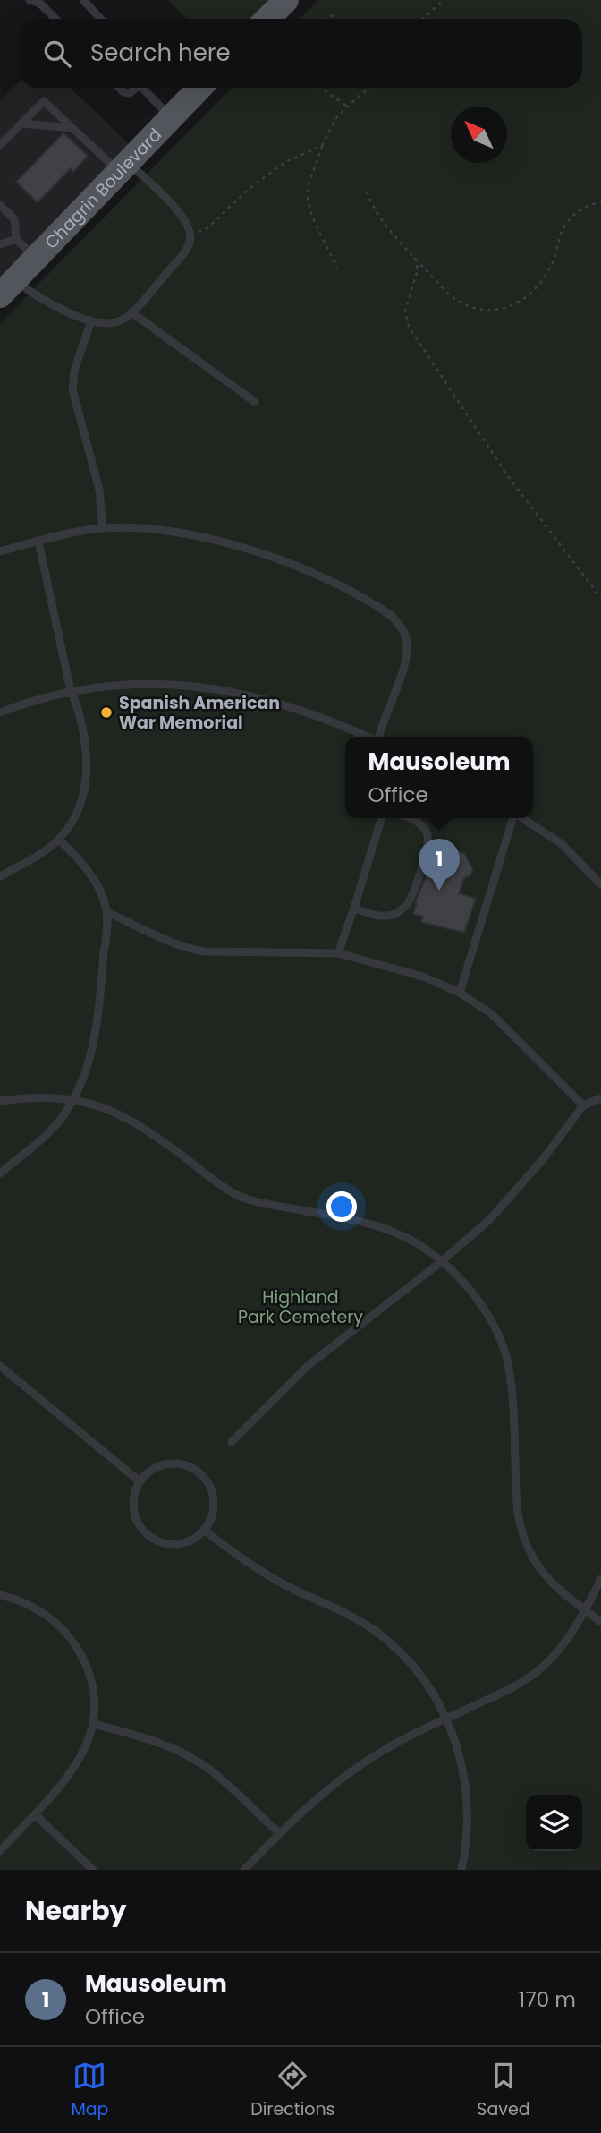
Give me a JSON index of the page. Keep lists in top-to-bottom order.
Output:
{
  "streets": {
    "main road": ["Chagrin Boulevard"]
  },
  "parks": ["Highland Park Cemetery"],
  "places": ["Spanish American War Memorial"],
  "north": "top left",
  "page": {
    "search": "Search here",
    "popup": ["Mausoleum", "Office"],
    "pins": "1",
    "heading": "Nearby",
    "list": [
      {
        "mark": "1",
        "name": "Mausoleum",
        "note": "Office",
        "value": "170 m"
      }
    ],
    "nav": ["Map", "Directions", "Saved"]
  }
}
